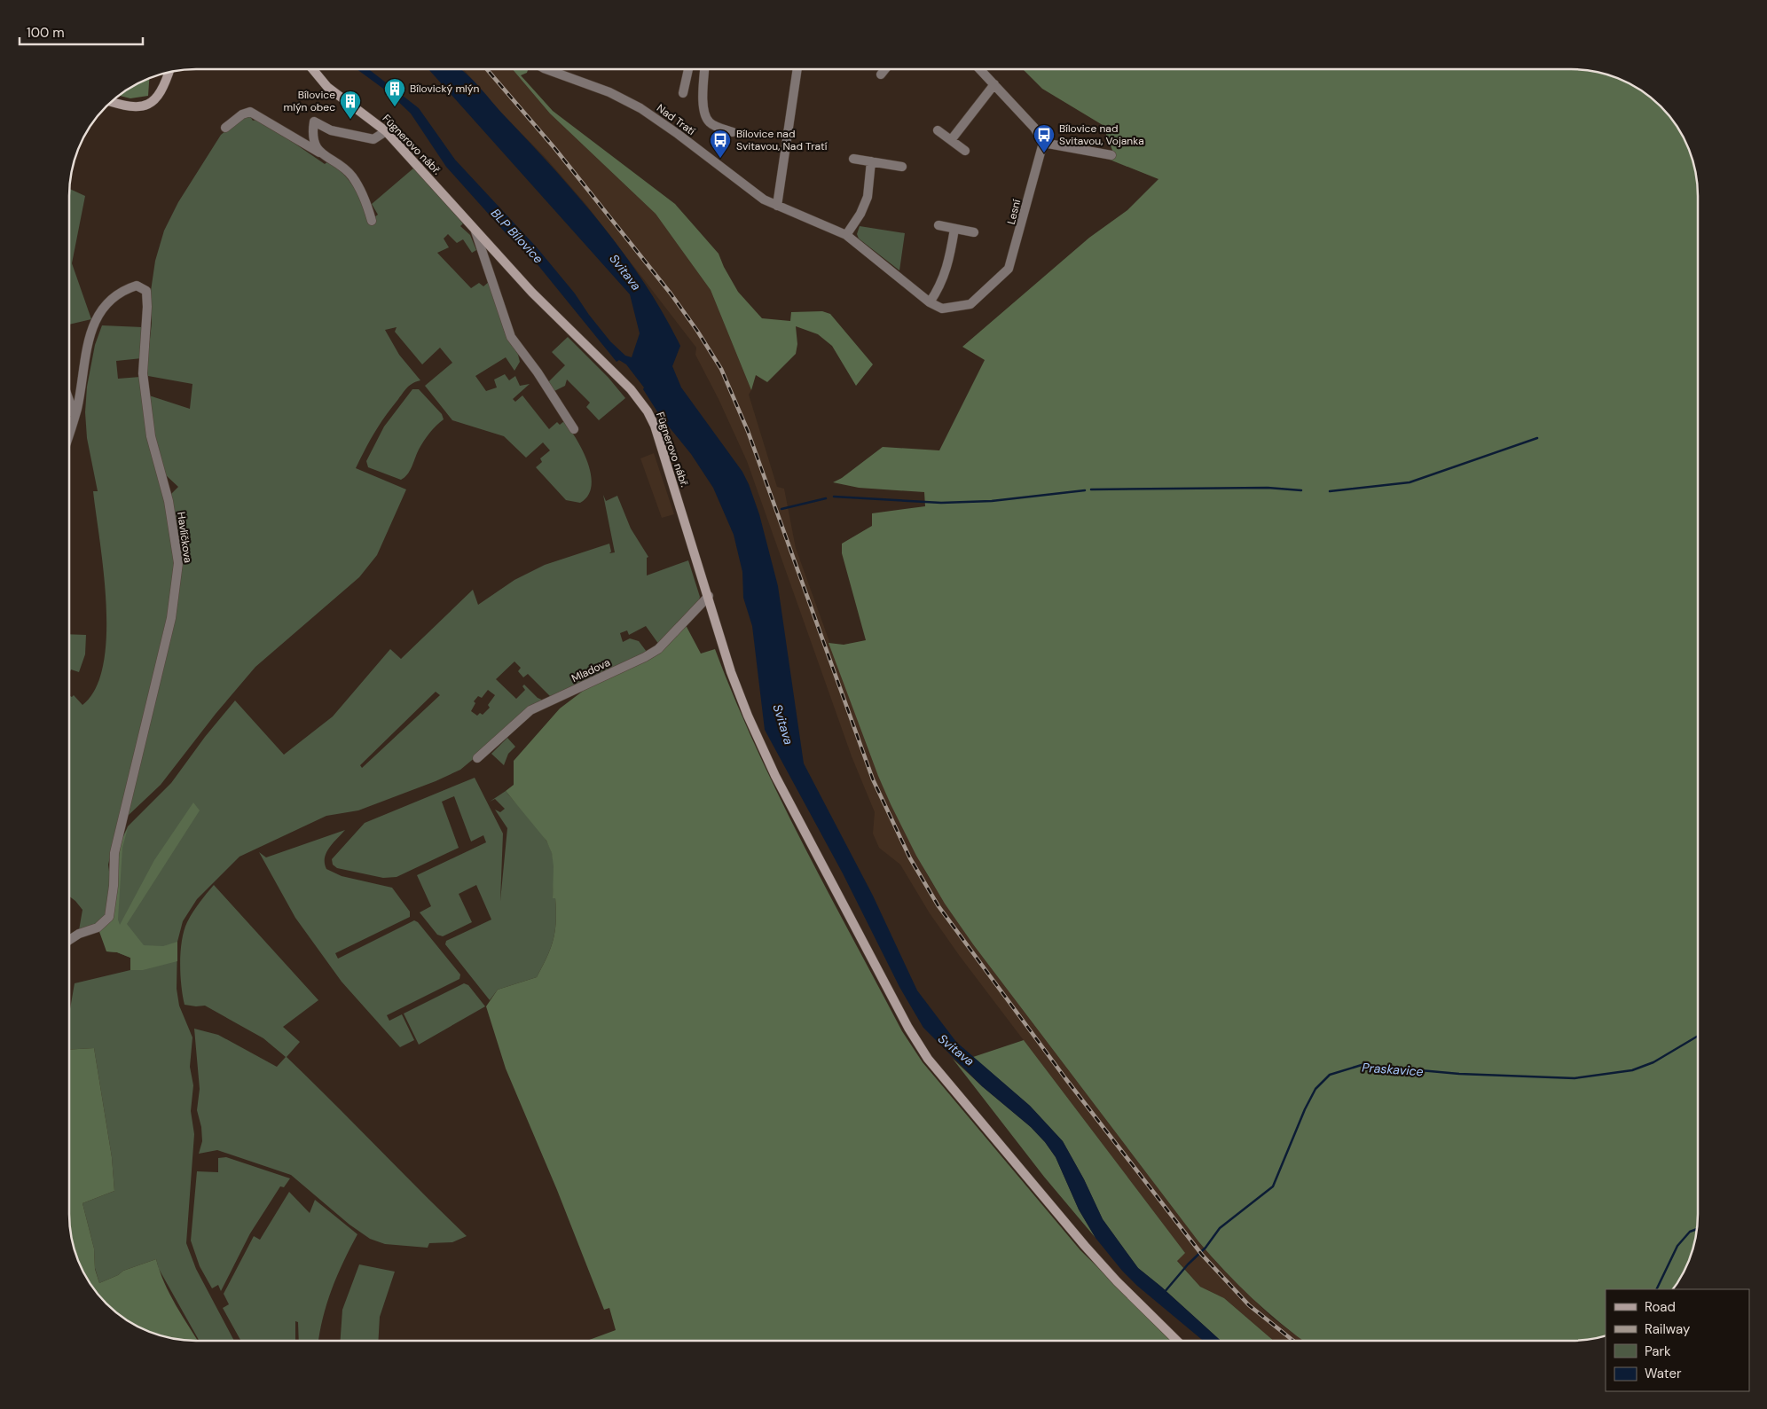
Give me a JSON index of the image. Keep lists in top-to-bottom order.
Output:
{
  "streets": {
    "street": [
      "Nad Tratí",
      "Fügnerovo nábř.",
      "Lesní",
      "Havlíčkova",
      "Mladova"
    ]
  },
  "crossings": [
    ["Nad Tratí", "Lesní"],
    ["Fügnerovo nábř.", "Mladova"]
  ],
  "water": ["BLP Bílovice", "Svitava", "Praskavice"],
  "places": {
    "building": ["Bílovický mlýn", "Bílovice mlýn obec"],
    "bus stop": ["Bílovice nad Svitavou, Vojanka", "Bílovice nad Svitavou, Nad Tratí"]
  },
  "legend": [
    "Road",
    "Railway",
    "Park",
    "Water"
  ],
  "scale_bar": "100 m"
}
